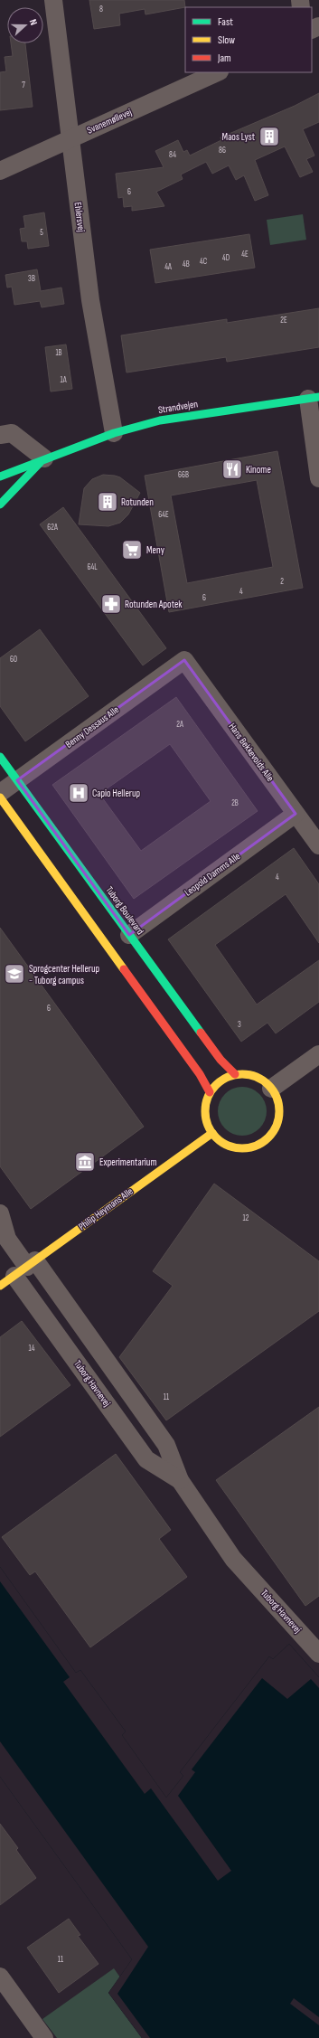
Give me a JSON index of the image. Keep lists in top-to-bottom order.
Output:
{
  "streets": {
    "street": [
      "Svanemøllevej",
      "Ehlersvej",
      "Strandvejen",
      "Benny Dessaus Alle",
      "Hans Bekkevolds Alle",
      "Leopold Damms Alle",
      "Tuborg Boulevard",
      "Philip Heymans Alle",
      "Tuborg Havnevej"
    ]
  },
  "crossings": [
    ["Svanemøllevej", "Ehlersvej"],
    ["Ehlersvej", "Strandvejen"],
    ["Benny Dessaus Alle", "Hans Bekkevolds Alle"],
    ["Benny Dessaus Alle", "Tuborg Boulevard"],
    ["Hans Bekkevolds Alle", "Leopold Damms Alle"],
    ["Leopold Damms Alle", "Tuborg Boulevard"],
    ["Tuborg Boulevard", "Philip Heymans Alle"],
    ["Philip Heymans Alle", "Tuborg Havnevej"]
  ],
  "places": {
    "building": ["Maos Lyst", "Rotunden"],
    "restaurant": ["Kinome"],
    "supermarket": ["Meny"],
    "pharmacy": ["Rotunden Apotek"],
    "hospital": ["Capio Hellerup"],
    "school or university": ["Sprogcenter Hellerup - Tuborg campus"],
    "museum": ["Experimentarium"]
  },
  "house_numbers": [
    "8",
    "7",
    "86",
    "84",
    "6",
    "5",
    "4E",
    "4D",
    "4C",
    "4B",
    "4A",
    "3B",
    "2E",
    "1B",
    "1A",
    "66B",
    "64E",
    "62A",
    "64L",
    "2",
    "4",
    "6",
    "60",
    "2A",
    "2B",
    "4",
    "6",
    "3",
    "12",
    "14",
    "11",
    "11"
  ],
  "legend": ["Fast", "Slow", "Jam"],
  "north": "right"
}
